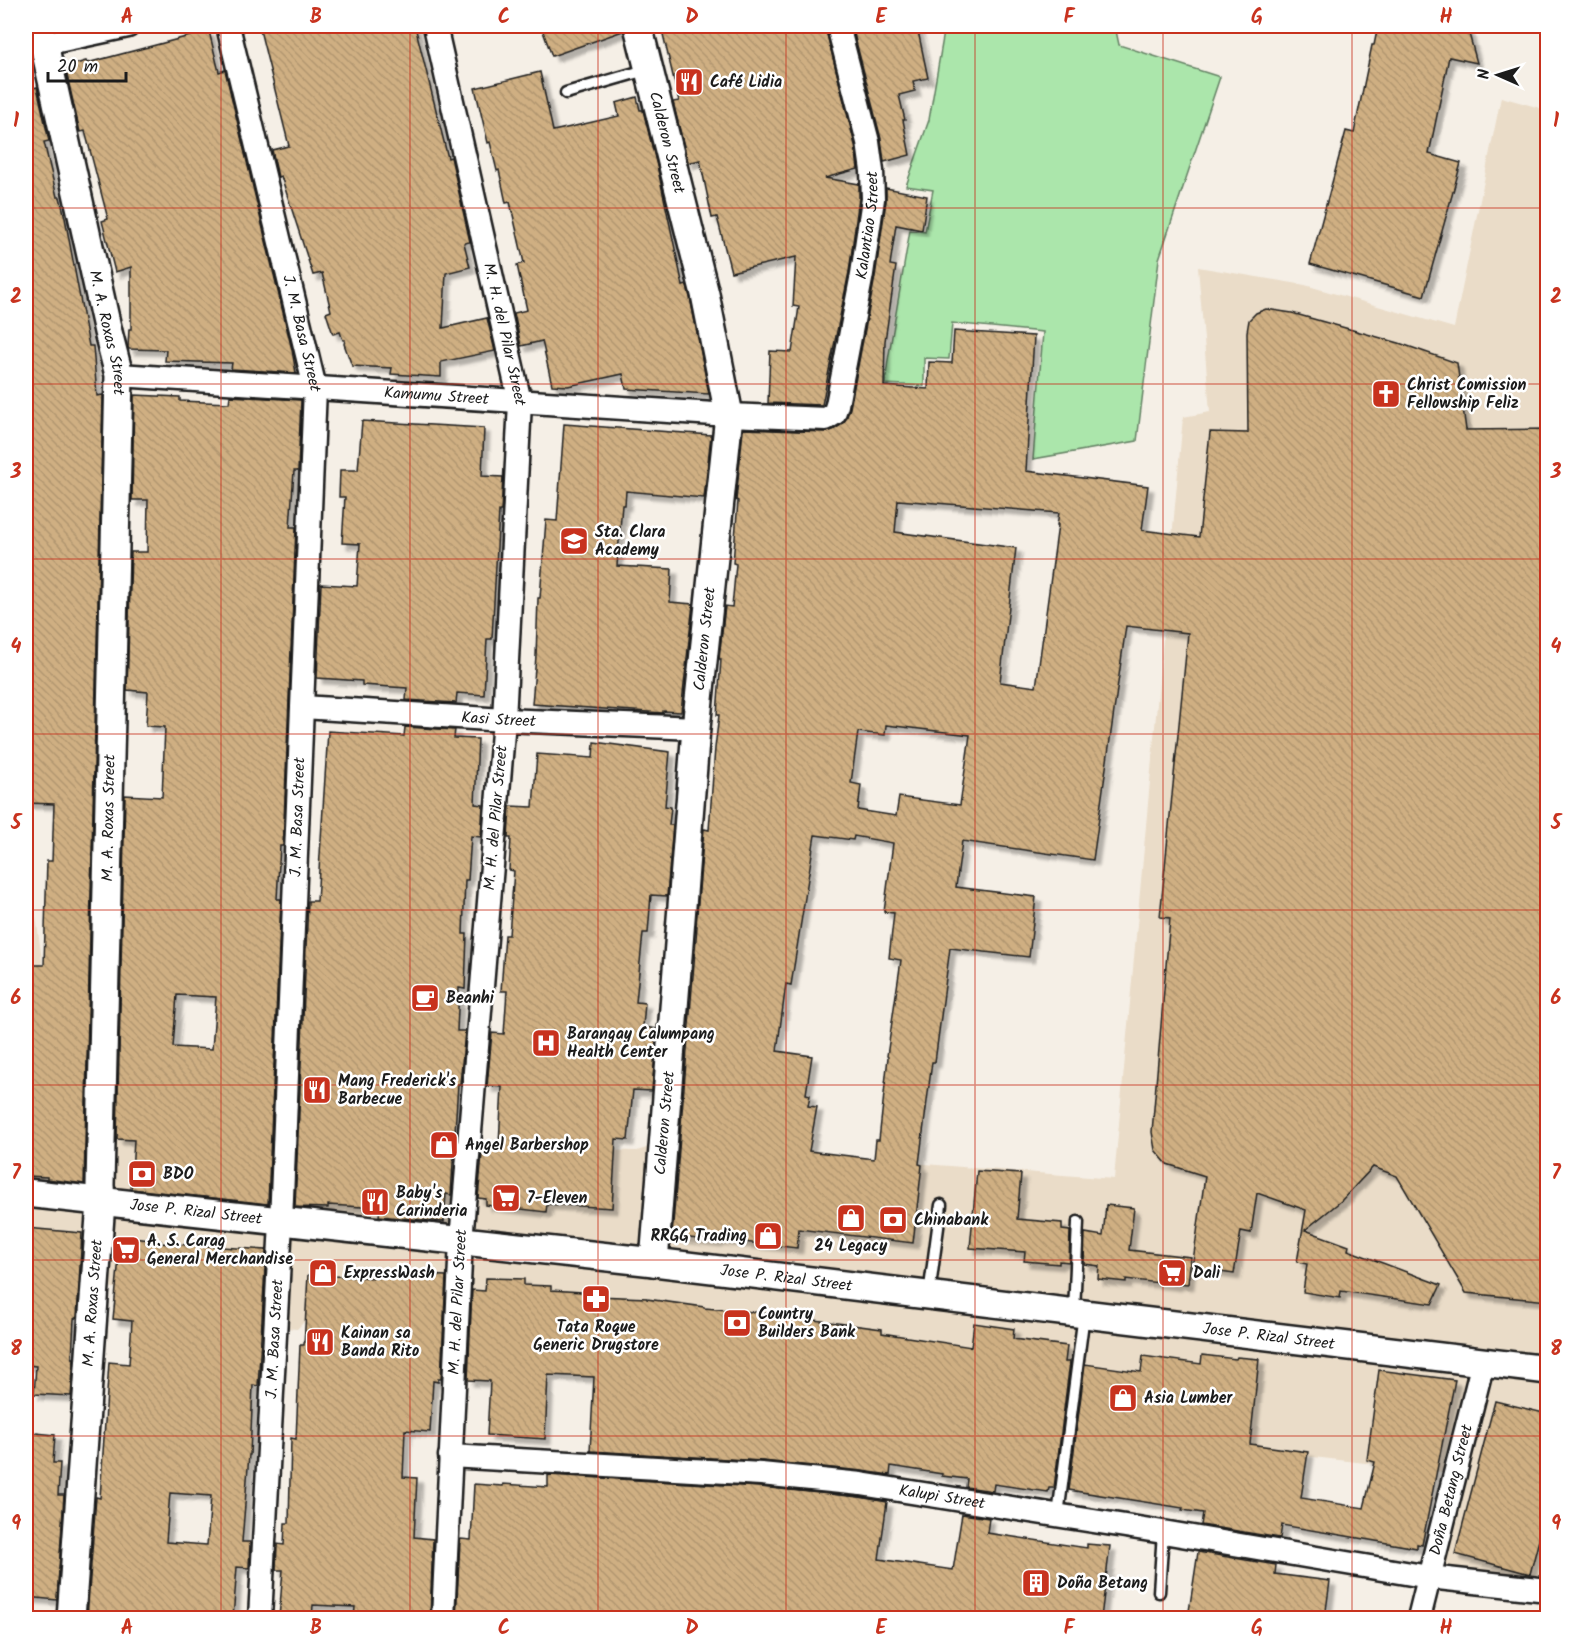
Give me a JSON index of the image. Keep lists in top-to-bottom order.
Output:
{
  "streets": {
    "street": [
      "Calderon Street",
      "Kalantiao Street",
      "M. A. Roxas Street",
      "J. M. Basa Street",
      "M. H. del Pilar Street",
      "Kamumu Street",
      "Kasi Street",
      "Jose P. Rizal Street",
      "Doña Betang Street",
      "Kalupi Street"
    ]
  },
  "crossings": [
    ["Calderon Street", "Kamumu Street"],
    ["Calderon Street", "Kasi Street"],
    ["Calderon Street", "Jose P. Rizal Street"],
    ["Kalantiao Street", "Kamumu Street"],
    ["M. A. Roxas Street", "Kamumu Street"],
    ["M. A. Roxas Street", "Jose P. Rizal Street"],
    ["J. M. Basa Street", "Kamumu Street"],
    ["J. M. Basa Street", "Kasi Street"],
    ["J. M. Basa Street", "Jose P. Rizal Street"],
    ["M. H. del Pilar Street", "Kamumu Street"],
    ["M. H. del Pilar Street", "Kasi Street"],
    ["M. H. del Pilar Street", "Jose P. Rizal Street"],
    ["M. H. del Pilar Street", "Kalupi Street"],
    ["Jose P. Rizal Street", "Doña Betang Street"],
    ["Doña Betang Street", "Kalupi Street"]
  ],
  "places": {
    "restaurant": [
      "Café Lidia",
      "Mang Frederick's Barbecue",
      "Baby's Carinderia",
      "Kainan sa Banda Rito"
    ],
    "church": ["Christ Comission Fellowship Feliz"],
    "school or university": ["Sta. Clara Academy"],
    "cafe": ["Beanhi"],
    "hospital": ["Barangay Calumpang Health Center"],
    "shop": [
      "Angel Barbershop",
      "24 Legacy",
      "RRGG Trading",
      "ExpressWash",
      "Asia Lumber"
    ],
    "bank": ["BDO", "Chinabank", "Country Builders Bank"],
    "supermarket": ["7-Eleven", "A. S. Carag General Merchandise", "Dali"],
    "pharmacy": ["Tata Roque Generic Drugstore"],
    "building": ["Doña Betang"]
  },
  "scale_bar": "20 m",
  "north": "left",
  "grid": {
    "columns": [
      "A",
      "B",
      "C",
      "D",
      "E",
      "F",
      "G",
      "H"
    ],
    "rows": [
      "1",
      "2",
      "3",
      "4",
      "5",
      "6",
      "7",
      "8",
      "9"
    ]
  }
}
